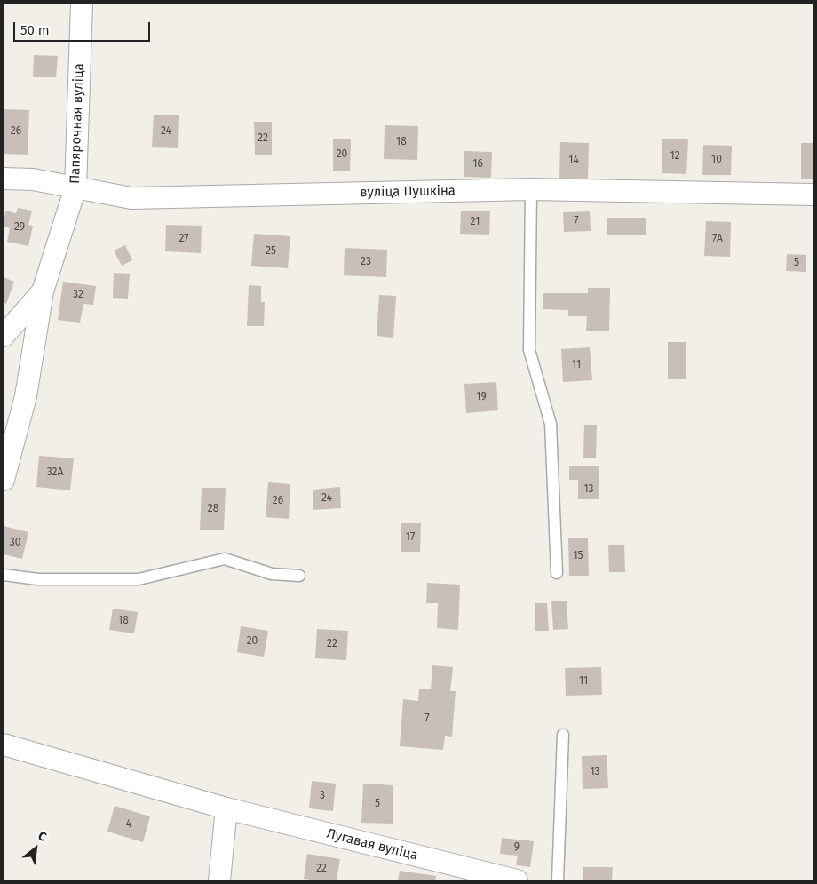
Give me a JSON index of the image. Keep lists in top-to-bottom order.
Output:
{
  "streets": {
    "street": ["Папярочная вуліца", "вуліца Пушкіна", "Лугавая вуліца"]
  },
  "crossings": [
    ["Папярочная вуліца", "вуліца Пушкіна"]
  ],
  "house_numbers": [
    "26",
    "24",
    "22",
    "18",
    "20",
    "12",
    "10",
    "14",
    "16",
    "7",
    "21",
    "29",
    "27",
    "7А",
    "25",
    "23",
    "5",
    "32",
    "11",
    "19",
    "32А",
    "13",
    "24",
    "26",
    "28",
    "17",
    "30",
    "15",
    "18",
    "20",
    "22",
    "11",
    "7",
    "13",
    "3",
    "5",
    "4",
    "9",
    "22"
  ],
  "scale_bar": "50 m",
  "north": "top right"
}
